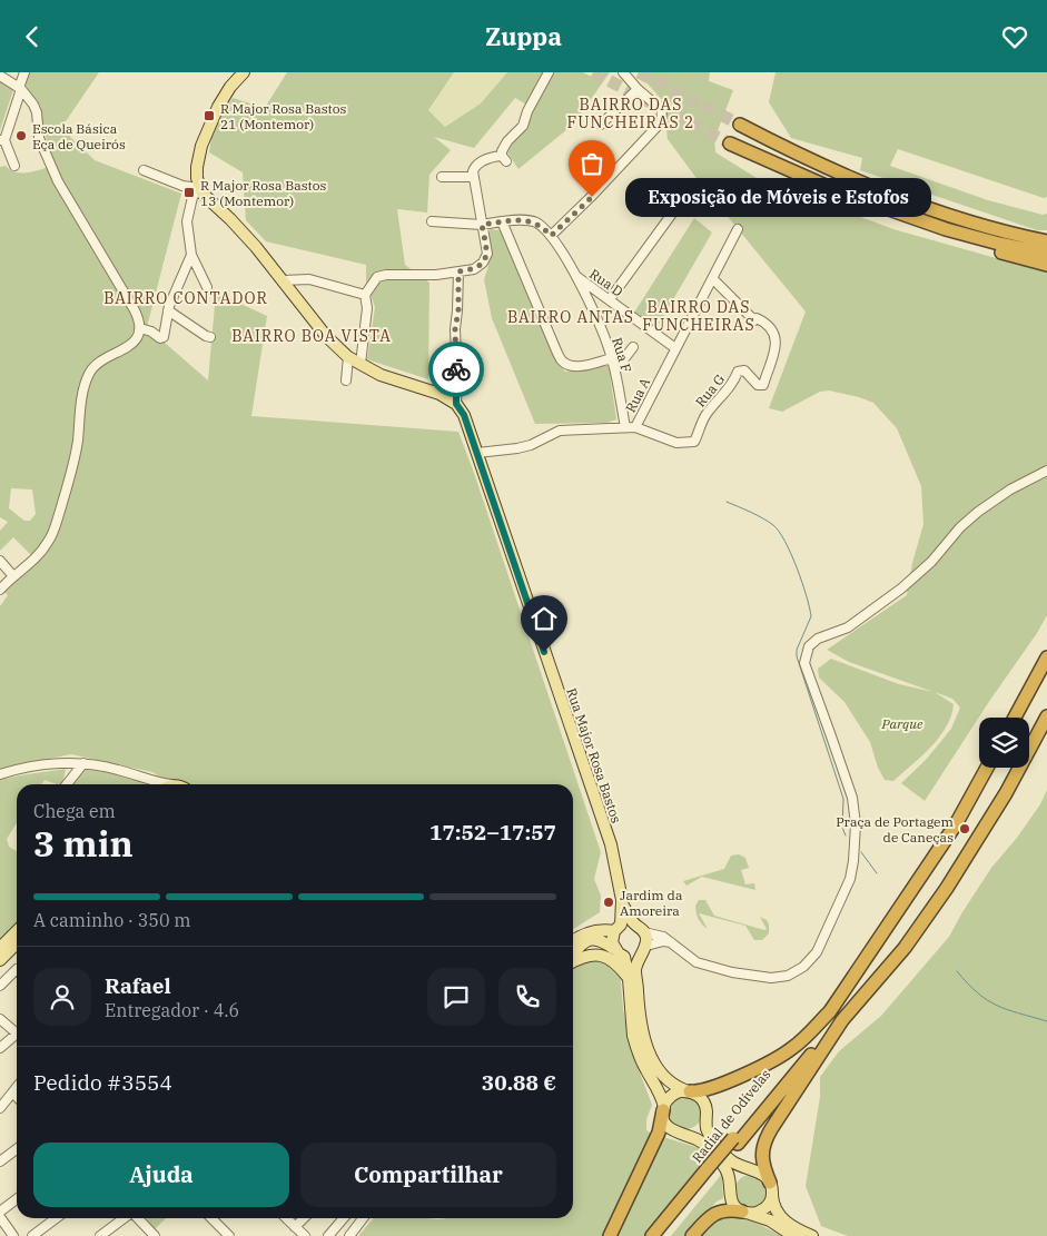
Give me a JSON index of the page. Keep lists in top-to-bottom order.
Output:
{
  "streets": {
    "highway": ["Radial de Odivelas"],
    "main road": ["Rua Major Rosa Bastos"],
    "street": [
      "Rua D",
      "Rua F",
      "Rua G",
      "Rua A"
    ]
  },
  "crossings": [
    ["Rua D", "Rua F"],
    ["Rua D", "Rua A"],
    ["Rua F", "Rua A"],
    ["Rua G", "Rua A"],
    ["Rua A", "Rua Major Rosa Bastos"]
  ],
  "districts": [
    "BAIRRO DAS FUNCHEIRAS 2",
    "BAIRRO CONTADOR",
    "BAIRRO DAS FUNCHEIRAS",
    "BAIRRO ANTAS",
    "BAIRRO BOA VISTA"
  ],
  "parks": ["Parque"],
  "places": {
    "transit": ["R Major Rosa Bastos 21 (Montemor)", "R Major Rosa Bastos 13 (Montemor)"],
    "other": [
      "Escola Básica Eça de Queirós",
      "Exposição de Móveis e Estofos",
      "Praça de Portagem de Caneças",
      "Jardim da Amoreira"
    ]
  },
  "page": {
    "header": "Zuppa",
    "bubble": "Exposição de Móveis e Estofos",
    "heading": ["3 min", "Chega em", "17:52–17:57"],
    "panel": [
      "Rafael",
      "Entregador · 4.6",
      "Pedido #3554",
      "30.88 €"
    ],
    "bar": "A caminho · 350 m",
    "buttons": ["Ajuda", "Compartilhar"]
  }
}
